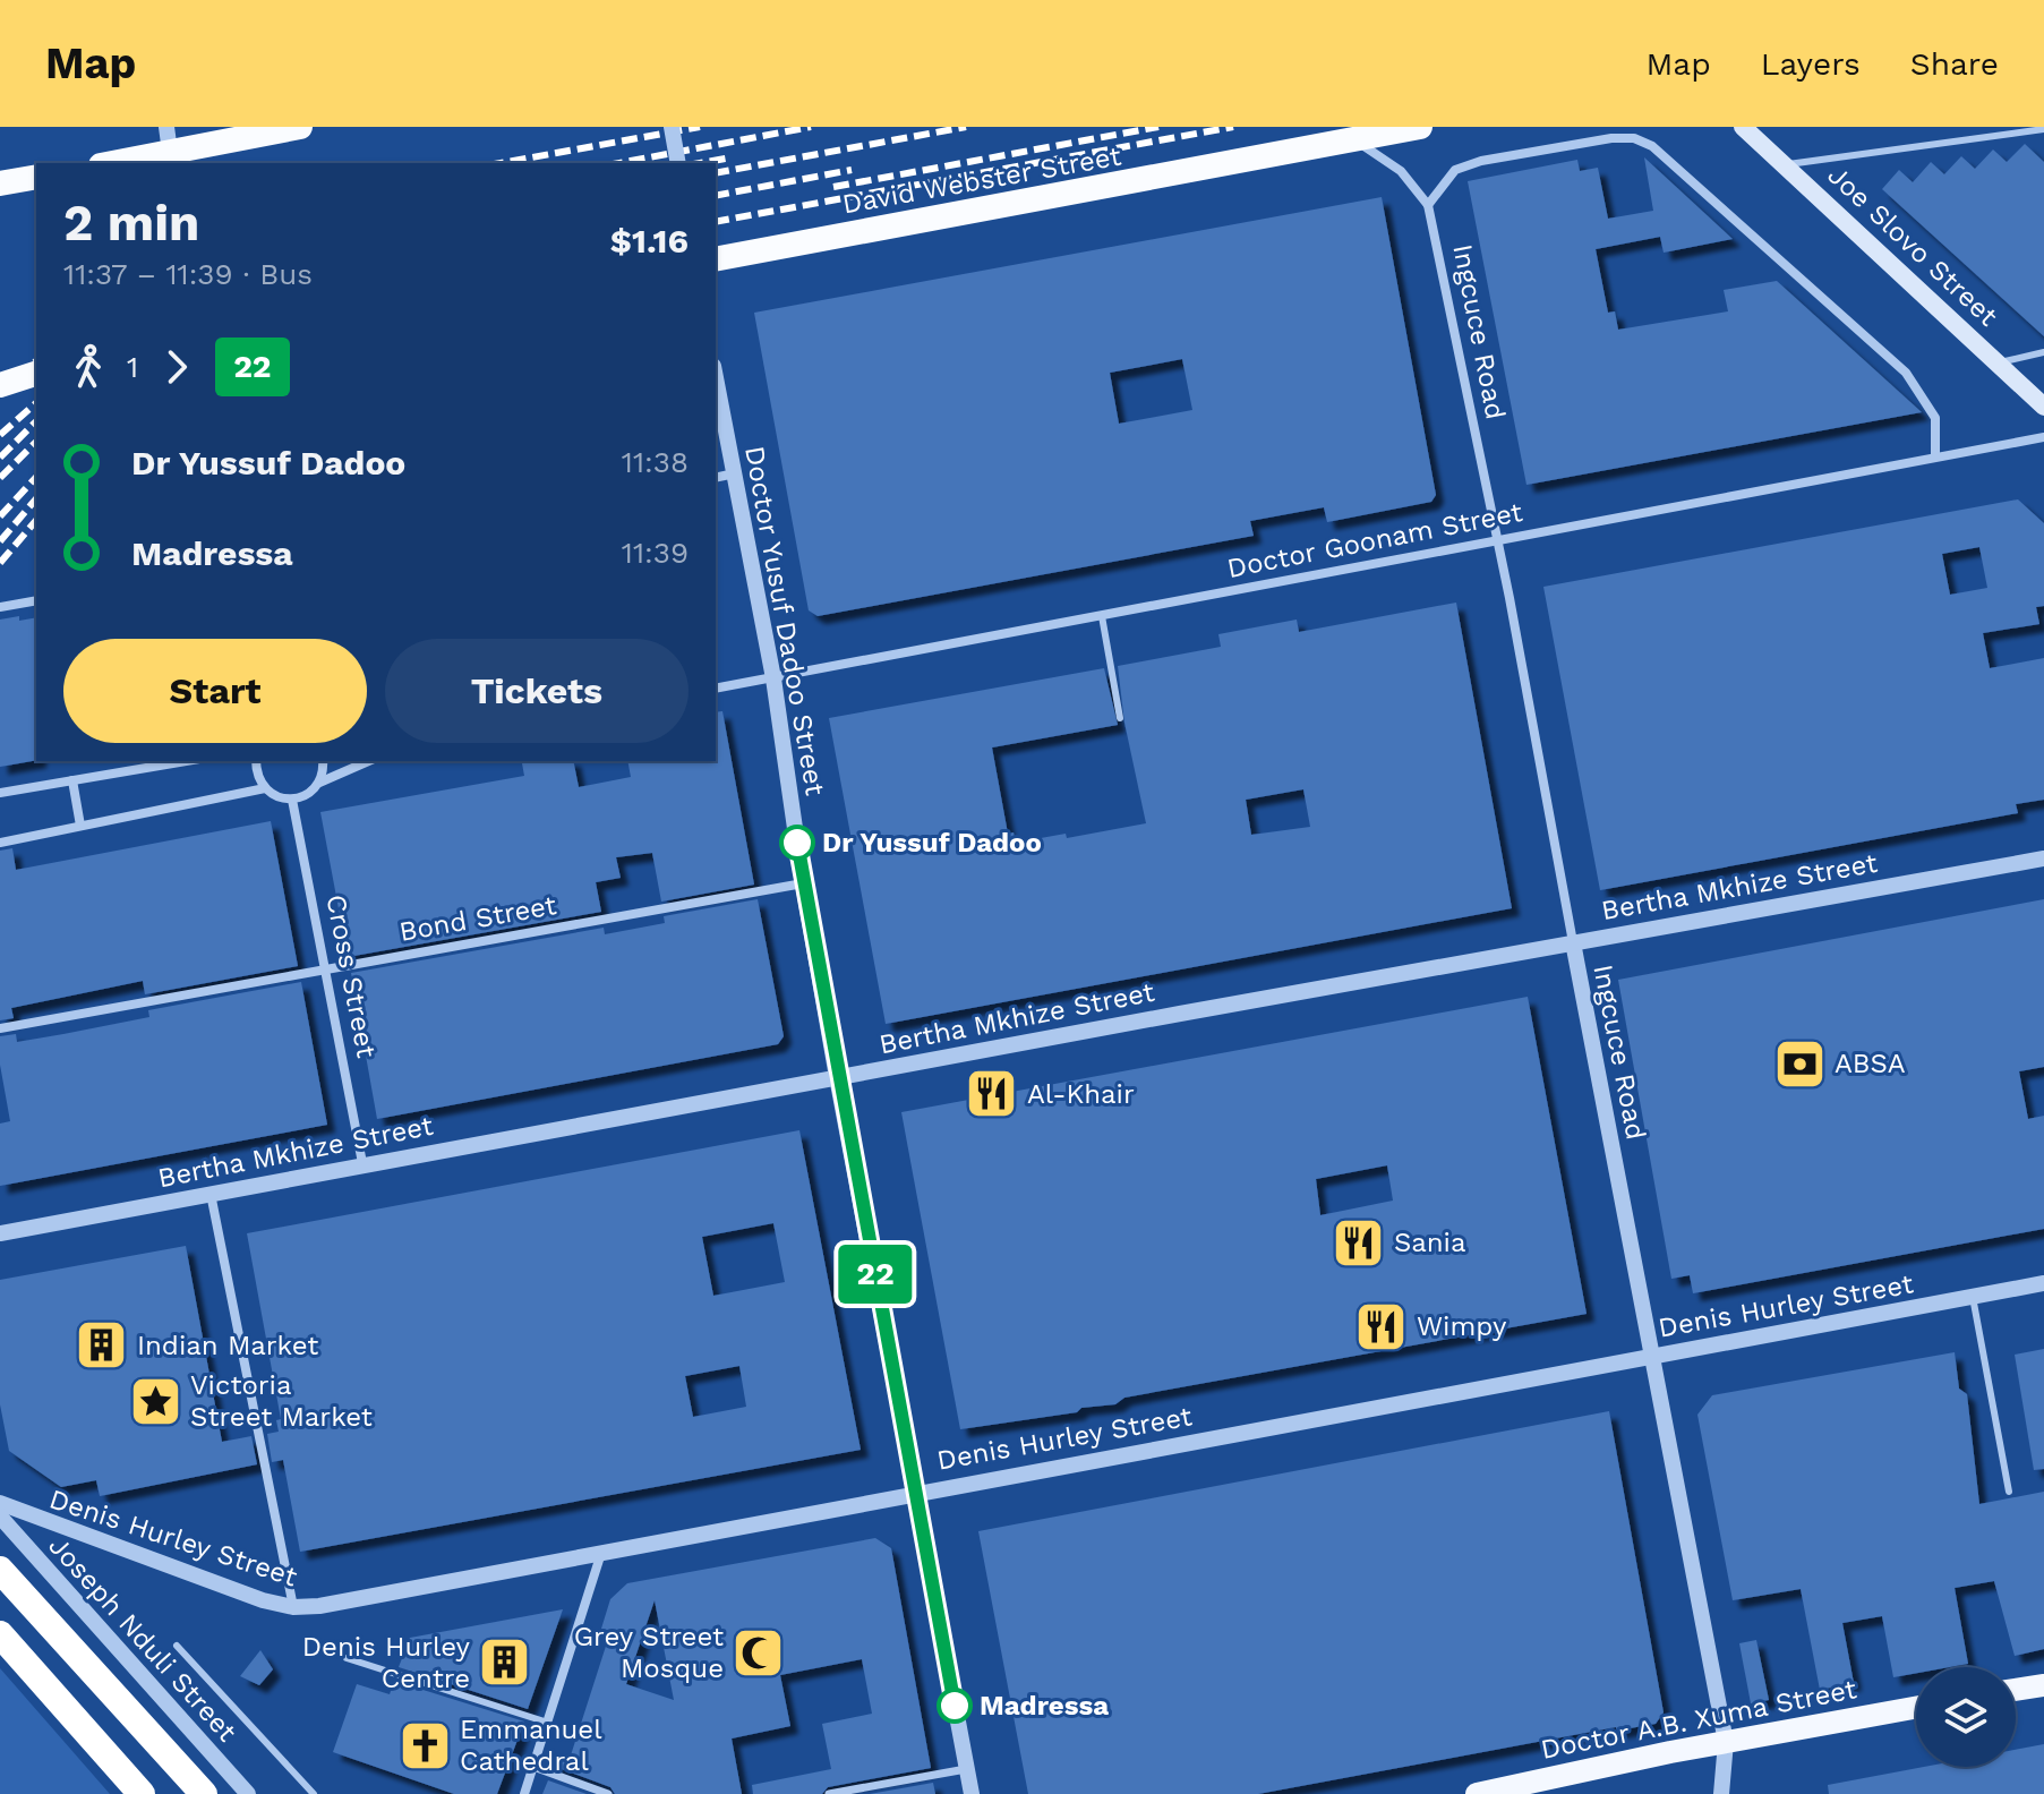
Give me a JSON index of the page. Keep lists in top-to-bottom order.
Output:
{
  "streets": {
    "highway": ["David Webster Street"],
    "main road": ["Joe Slovo Street", "Doctor A.B. Xuma Street"],
    "street": [
      "Ingcuce Road",
      "Doctor Goonam Street",
      "Doctor Yusuf Dadoo Street",
      "Bertha Mkhize Street",
      "Bond Street",
      "Cross Street",
      "Denis Hurley Street",
      "Joseph Nduli Street"
    ]
  },
  "crossings": [
    ["David Webster Street", "Ingcuce Road"],
    ["Ingcuce Road", "Doctor Goonam Street"],
    ["Ingcuce Road", "Bertha Mkhize Street"],
    ["Ingcuce Road", "Denis Hurley Street"],
    ["Ingcuce Road", "Doctor A.B. Xuma Street"],
    ["Doctor Goonam Street", "Doctor Yusuf Dadoo Street"],
    ["Doctor Yusuf Dadoo Street", "Bertha Mkhize Street"],
    ["Doctor Yusuf Dadoo Street", "Bond Street"],
    ["Doctor Yusuf Dadoo Street", "Denis Hurley Street"],
    ["Bertha Mkhize Street", "Cross Street"],
    ["Bond Street", "Cross Street"]
  ],
  "places": {
    "other": ["Dr Yussuf Dadoo", "Madressa"],
    "bank": ["ABSA"],
    "restaurant": ["Al-Khair", "Sania", "Wimpy"],
    "building": ["Indian Market", "Denis Hurley Centre"],
    "place": ["Victoria Street Market"],
    "mosque": ["Grey Street Mosque"],
    "church": ["Emmanuel Cathedral"]
  },
  "lines": ["bus line 22"],
  "page": {
    "header": "Map",
    "nav": ["Map", "Layers", "Share"],
    "on_map": "22",
    "heading": ["2 min", "11:37 – 11:39 · Bus", "$1.16"],
    "legs": ["1", "22"],
    "list": [
      {
        "name": "Dr Yussuf Dadoo",
        "value": "11:38"
      },
      {
        "name": "Madressa",
        "value": "11:39"
      }
    ],
    "buttons": ["Start", "Tickets"]
  }
}
